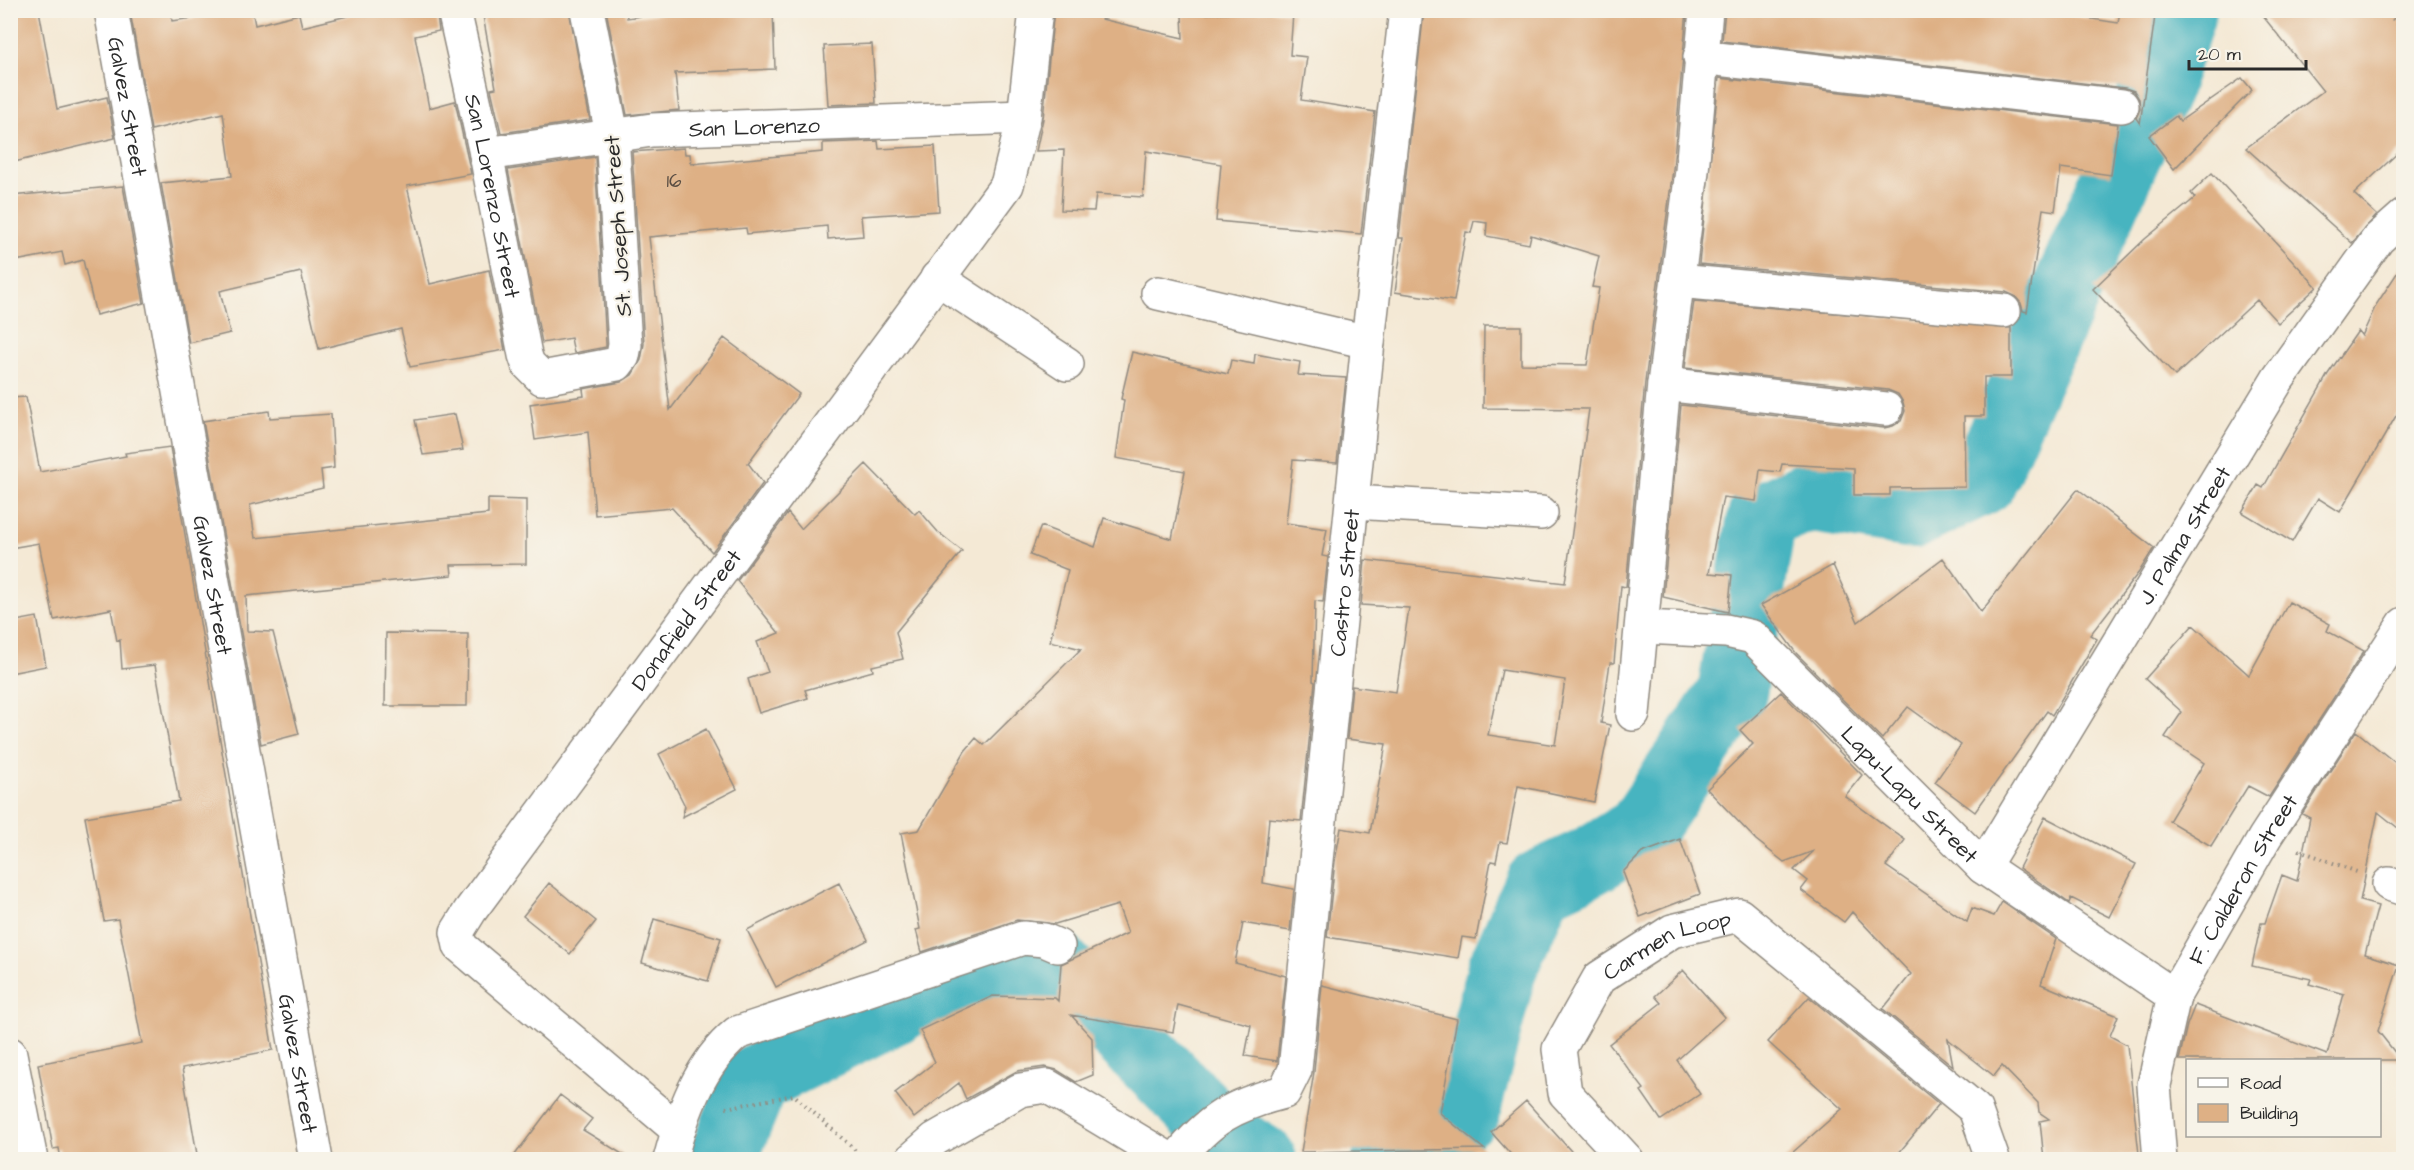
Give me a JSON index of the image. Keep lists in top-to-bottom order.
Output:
{
  "streets": {
    "street": [
      "Galvez Street",
      "San Lorenzo",
      "San Lorenzo Street",
      "St. Joseph Street",
      "J. Palma Street",
      "Castro Street",
      "Donafield Street",
      "Lapu-Lapu Street",
      "F. Calderon Street",
      "Carmen Loop"
    ]
  },
  "crossings": [
    ["San Lorenzo", "San Lorenzo Street"],
    ["San Lorenzo", "St. Joseph Street"],
    ["San Lorenzo", "Donafield Street"],
    ["San Lorenzo Street", "St. Joseph Street"],
    ["J. Palma Street", "Lapu-Lapu Street"],
    ["Lapu-Lapu Street", "F. Calderon Street"]
  ],
  "house_numbers": ["16"],
  "legend": ["Road", "Building"],
  "scale_bar": "20 m"
}
